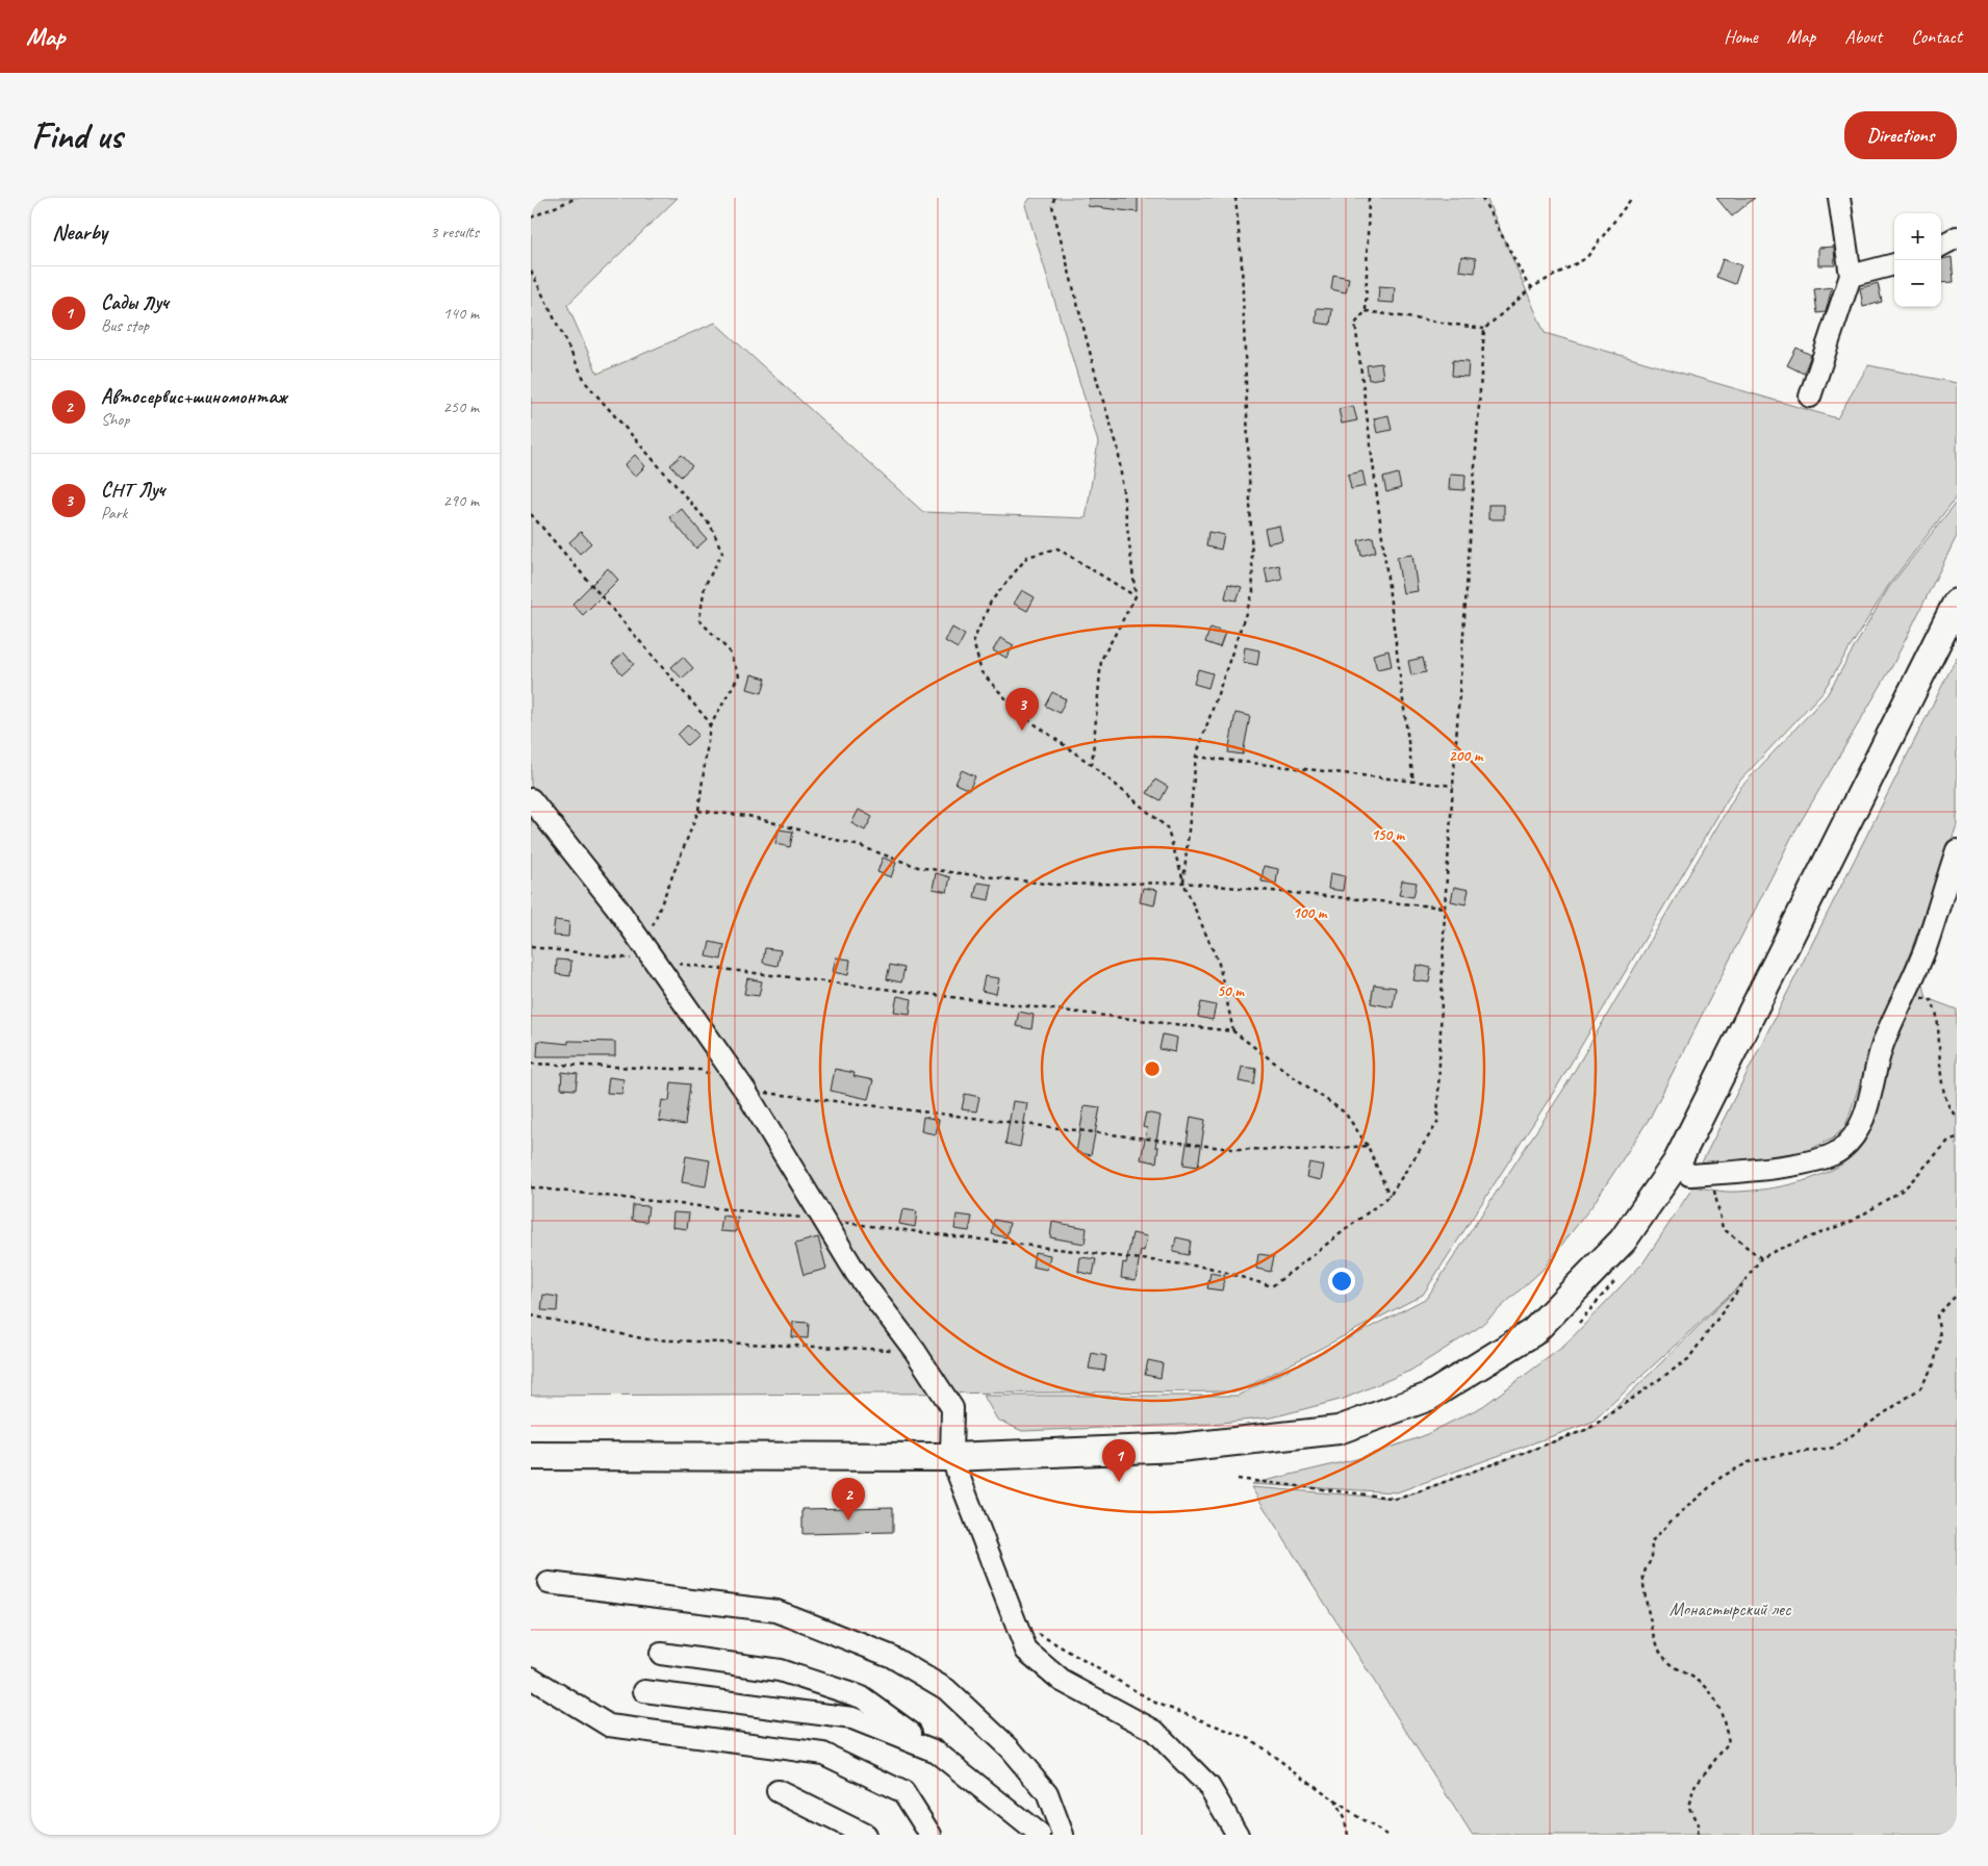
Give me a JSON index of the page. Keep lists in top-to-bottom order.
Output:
{
  "parks": ["Монастырский лес"],
  "page": {
    "header": "Map",
    "nav": [
      "Home",
      "Map",
      "About",
      "Contact"
    ],
    "buttons": "Directions",
    "title": "Find us",
    "heading": ["Nearby", "3 results"],
    "map_buttons": ["+", "−"],
    "list": [
      {
        "mark": "1",
        "name": "Сады Луч",
        "note": "Bus stop",
        "value": "140 m"
      },
      {
        "mark": "2",
        "name": "Автосервис+шиномонтаж",
        "note": "Shop",
        "value": "250 m"
      },
      {
        "mark": "3",
        "name": "СНТ Луч",
        "note": "Park",
        "value": "290 m"
      }
    ],
    "pins": ["3", "1", "2"]
  },
  "rings": [
    "200 m",
    "150 m",
    "100 m",
    "50 m"
  ]
}
